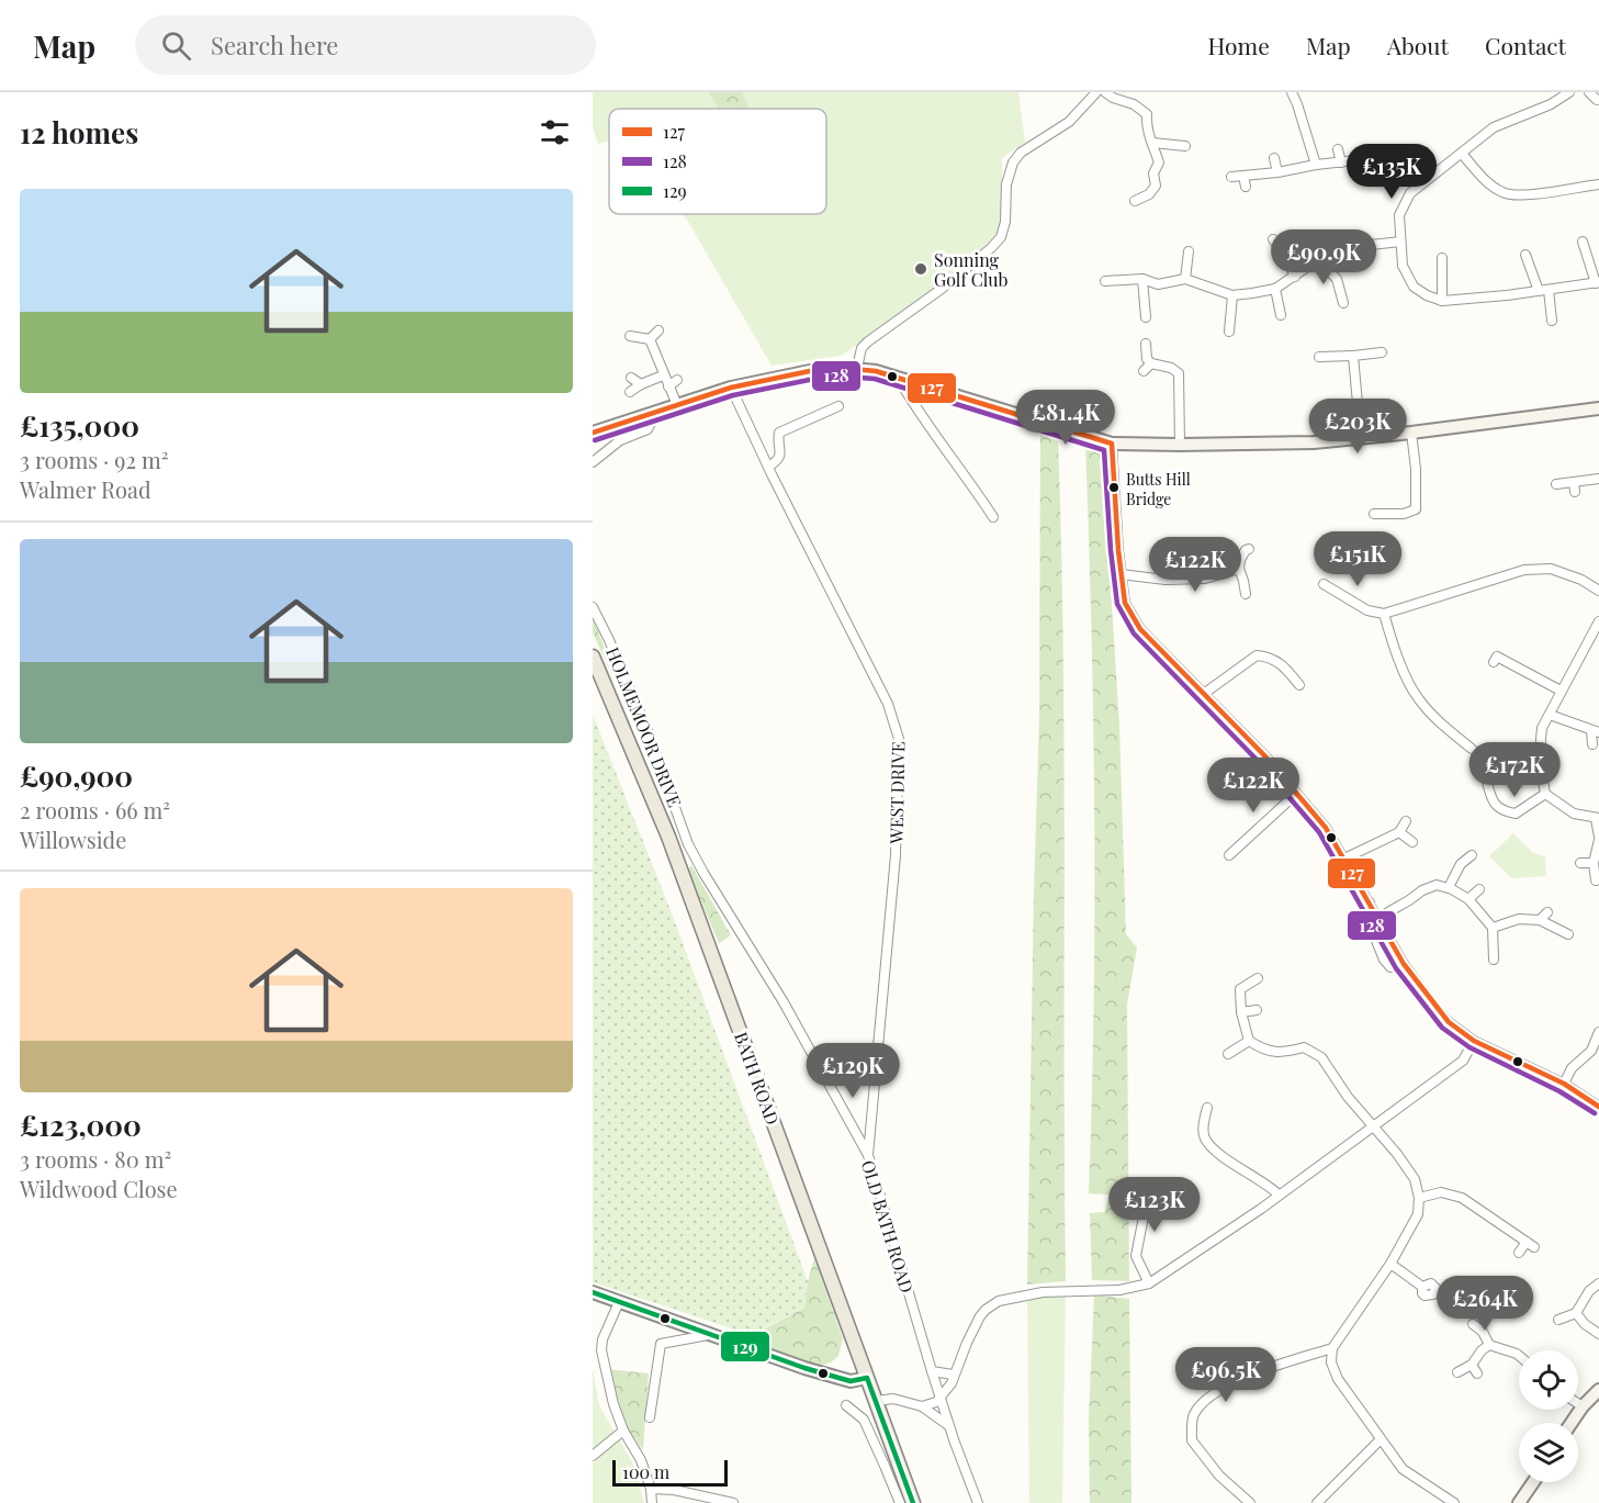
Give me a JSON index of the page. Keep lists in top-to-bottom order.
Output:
{
  "streets": {
    "main road": ["BATH ROAD"],
    "street": ["HOLMEMOOR DRIVE", "WEST DRIVE", "OLD BATH ROAD"]
  },
  "crossings": [
    ["HOLMEMOOR DRIVE", "BATH ROAD"],
    ["HOLMEMOOR DRIVE", "OLD BATH ROAD"],
    ["WEST DRIVE", "OLD BATH ROAD"]
  ],
  "places": ["Sonning Golf Club", "Butts Hill Bridge"],
  "lines": ["transit line 127", "transit line 128", "transit line 129"],
  "legend": ["127", "128", "129"],
  "scale_bar": "100 m",
  "page": {
    "header": "Map",
    "search": "Search here",
    "nav": [
      "Home",
      "Map",
      "About",
      "Contact"
    ],
    "heading": "12 homes",
    "price": [
      "£135K",
      "£90.9K",
      "£81.4K",
      "£203K",
      "£151K",
      "£122K",
      "£172K",
      "£122K",
      "£129K",
      "£123K",
      "£264K",
      "£96.5K"
    ],
    "list": [
      {
        "name": "£135,000",
        "note": "3 rooms · 92 m² · Walmer Road"
      },
      {
        "name": "£90,900",
        "note": "2 rooms · 66 m² · Willowside"
      },
      {
        "name": "£123,000",
        "note": "3 rooms · 80 m² · Wildwood Close"
      }
    ],
    "scale": "100 m"
  }
}
